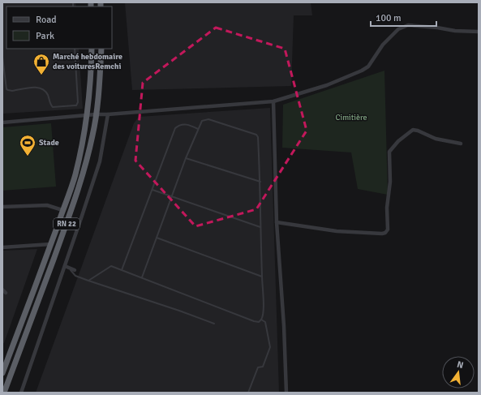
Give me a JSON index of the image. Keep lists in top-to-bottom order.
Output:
{
  "streets": {
    "highway": ["RN 22"]
  },
  "parks": ["Cimitière"],
  "places": {
    "shop": ["Marché hebdomaire des voituresRemchi"],
    "sports": ["Stade"]
  },
  "legend": ["Road", "Park"],
  "scale_bar": "100 m",
  "north": "top"
}
